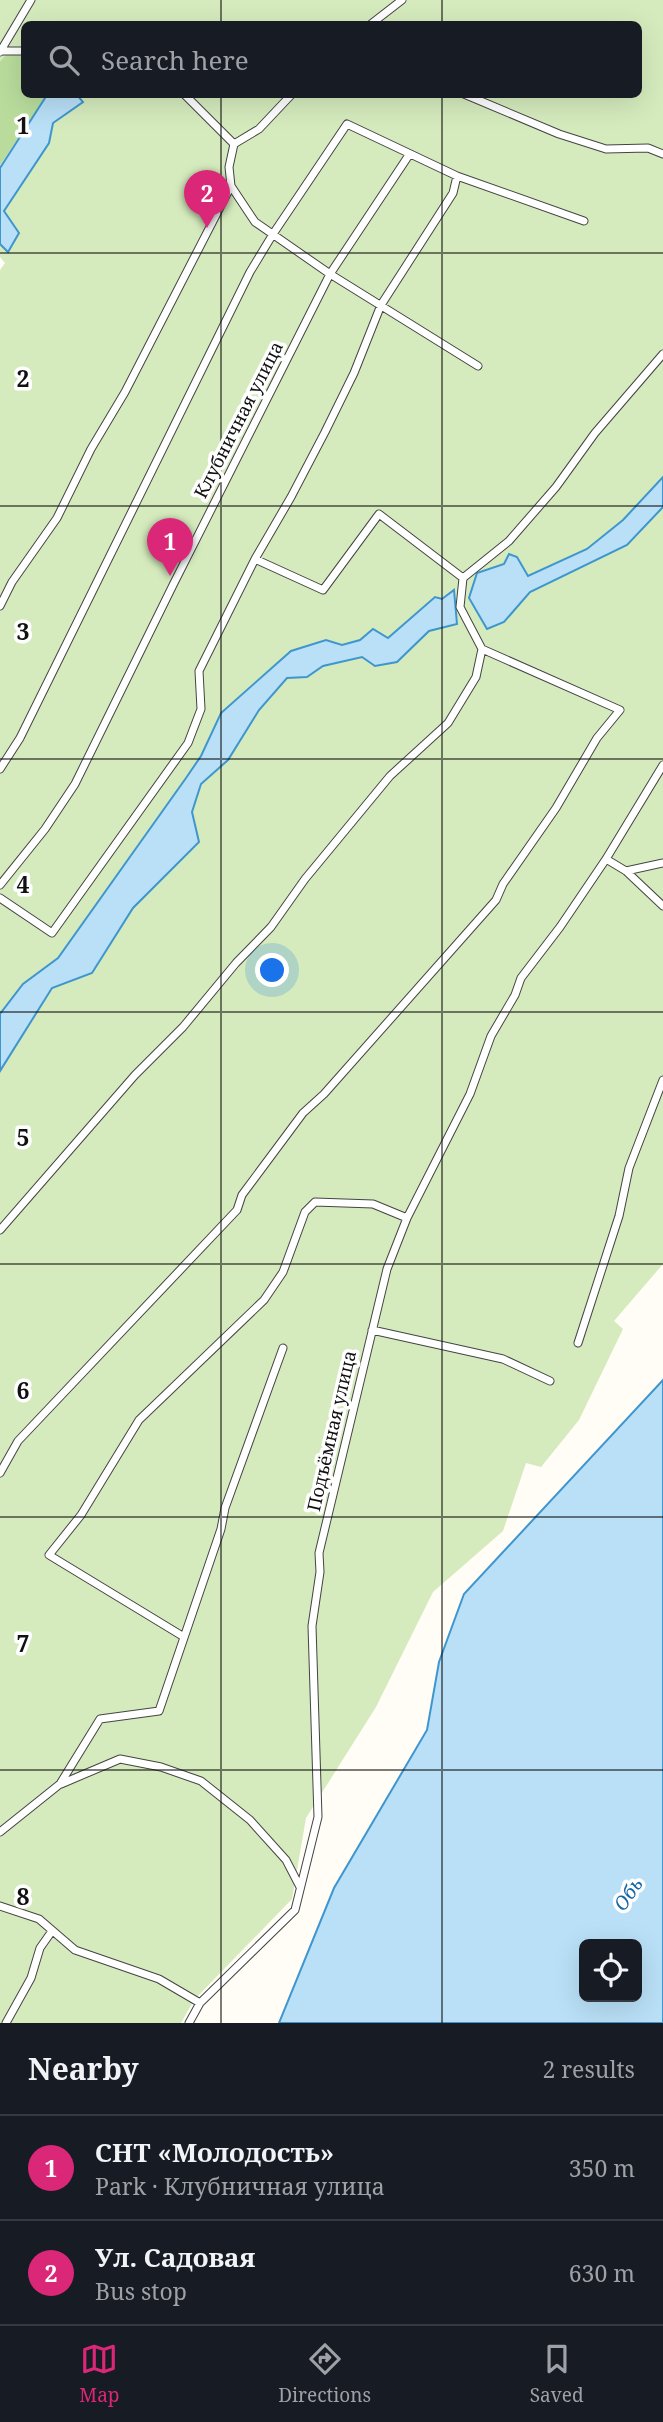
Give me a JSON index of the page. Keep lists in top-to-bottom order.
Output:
{
  "streets": {
    "street": ["Клубничная улица", "Подъёмная улица"]
  },
  "water": ["Обь"],
  "page": {
    "search": "Search here",
    "pins": ["2", "1"],
    "heading": ["Nearby", "2 results"],
    "list": [
      {
        "mark": "1",
        "name": "СНТ «Молодость»",
        "note": "Park · Клубничная улица",
        "value": "350 m"
      },
      {
        "mark": "2",
        "name": "Ул. Садовая",
        "note": "Bus stop",
        "value": "630 m"
      }
    ],
    "nav": ["Map", "Directions", "Saved"]
  },
  "grid": {
    "rows": [
      "1",
      "2",
      "3",
      "4",
      "5",
      "6",
      "7",
      "8"
    ]
  }
}
